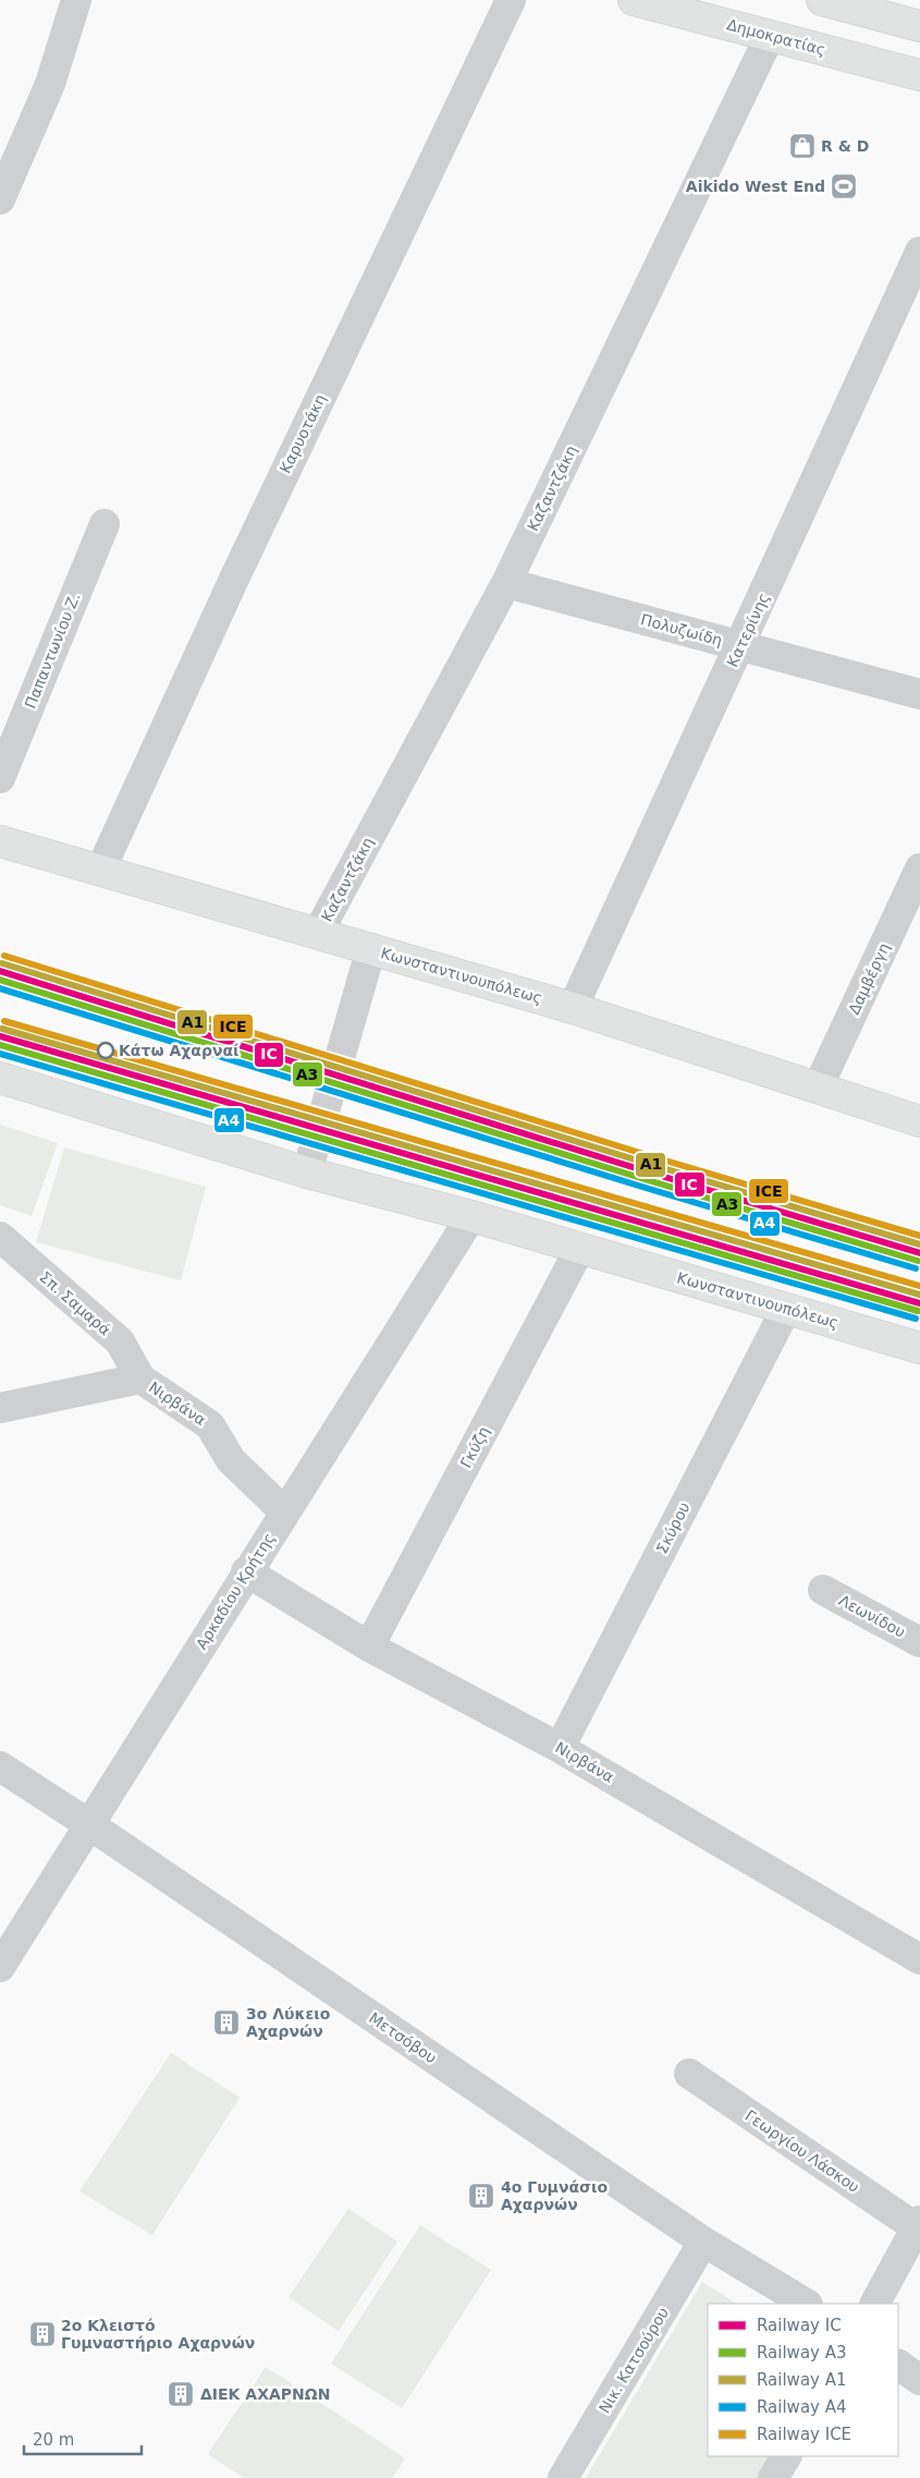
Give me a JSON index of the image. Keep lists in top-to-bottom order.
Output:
{
  "streets": {
    "street": [
      "Δημοκρατίας",
      "Καρυοτάκη",
      "Καζαντζάκη",
      "Πολυζωίδη",
      "Κατερίνης",
      "Παπαντωνίου Ζ.",
      "Κωνσταντινουπόλεως",
      "Δαμβέργη",
      "Σπ. Σαμαρά",
      "Νιρβάνα",
      "Γκύζη",
      "Σκύρου",
      "Αρκαδίου Κρήτης",
      "Λεωνίδου",
      "Μετσόβου",
      "Γεωργίου Λάσκου",
      "Νικ. Κατσούρου"
    ]
  },
  "crossings": [
    ["Δημοκρατίας", "Καζαντζάκη"],
    ["Καρυοτάκη", "Κωνσταντινουπόλεως"],
    ["Καζαντζάκη", "Πολυζωίδη"],
    ["Καζαντζάκη", "Κωνσταντινουπόλεως"],
    ["Πολυζωίδη", "Κατερίνης"],
    ["Κατερίνης", "Κωνσταντινουπόλεως"],
    ["Κωνσταντινουπόλεως", "Δαμβέργη"],
    ["Κωνσταντινουπόλεως", "Γκύζη"],
    ["Κωνσταντινουπόλεως", "Σκύρου"],
    ["Κωνσταντινουπόλεως", "Αρκαδίου Κρήτης"],
    ["Σπ. Σαμαρά", "Νιρβάνα"],
    ["Νιρβάνα", "Γκύζη"],
    ["Νιρβάνα", "Σκύρου"],
    ["Νιρβάνα", "Αρκαδίου Κρήτης"],
    ["Αρκαδίου Κρήτης", "Μετσόβου"],
    ["Μετσόβου", "Νικ. Κατσούρου"]
  ],
  "places": {
    "shop": ["R & D"],
    "sports": ["Aikido West End"],
    "other": ["Κάτω Αχαρναί"],
    "building": [
      "3ο Λύκειο Αχαρνών",
      "4ο Γυμνάσιο Αχαρνών",
      "2ο Κλειστό Γυμναστήριο Αχαρνών",
      "ΔΙΕΚ ΑΧΑΡΝΩΝ"
    ]
  },
  "lines": [
    "rail line ICE",
    "rail line A1",
    "rail line IC",
    "rail line A3",
    "rail line A4"
  ],
  "legend": [
    "Railway IC",
    "Railway A3",
    "Railway A1",
    "Railway A4",
    "Railway ICE"
  ],
  "scale_bar": "20 m"
}
